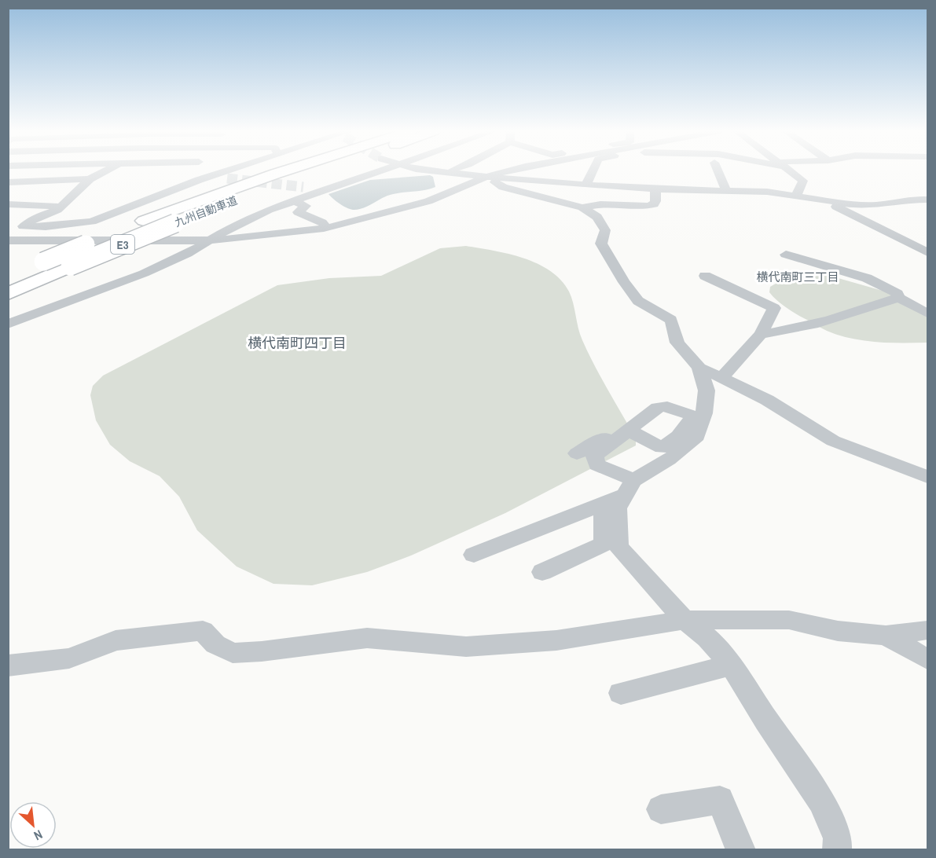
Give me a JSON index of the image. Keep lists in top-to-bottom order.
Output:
{
  "streets": {
    "highway": ["九州自動車道", "E3"]
  },
  "districts": ["横代南町三丁目", "横代南町四丁目"],
  "north": "bottom right"
}
